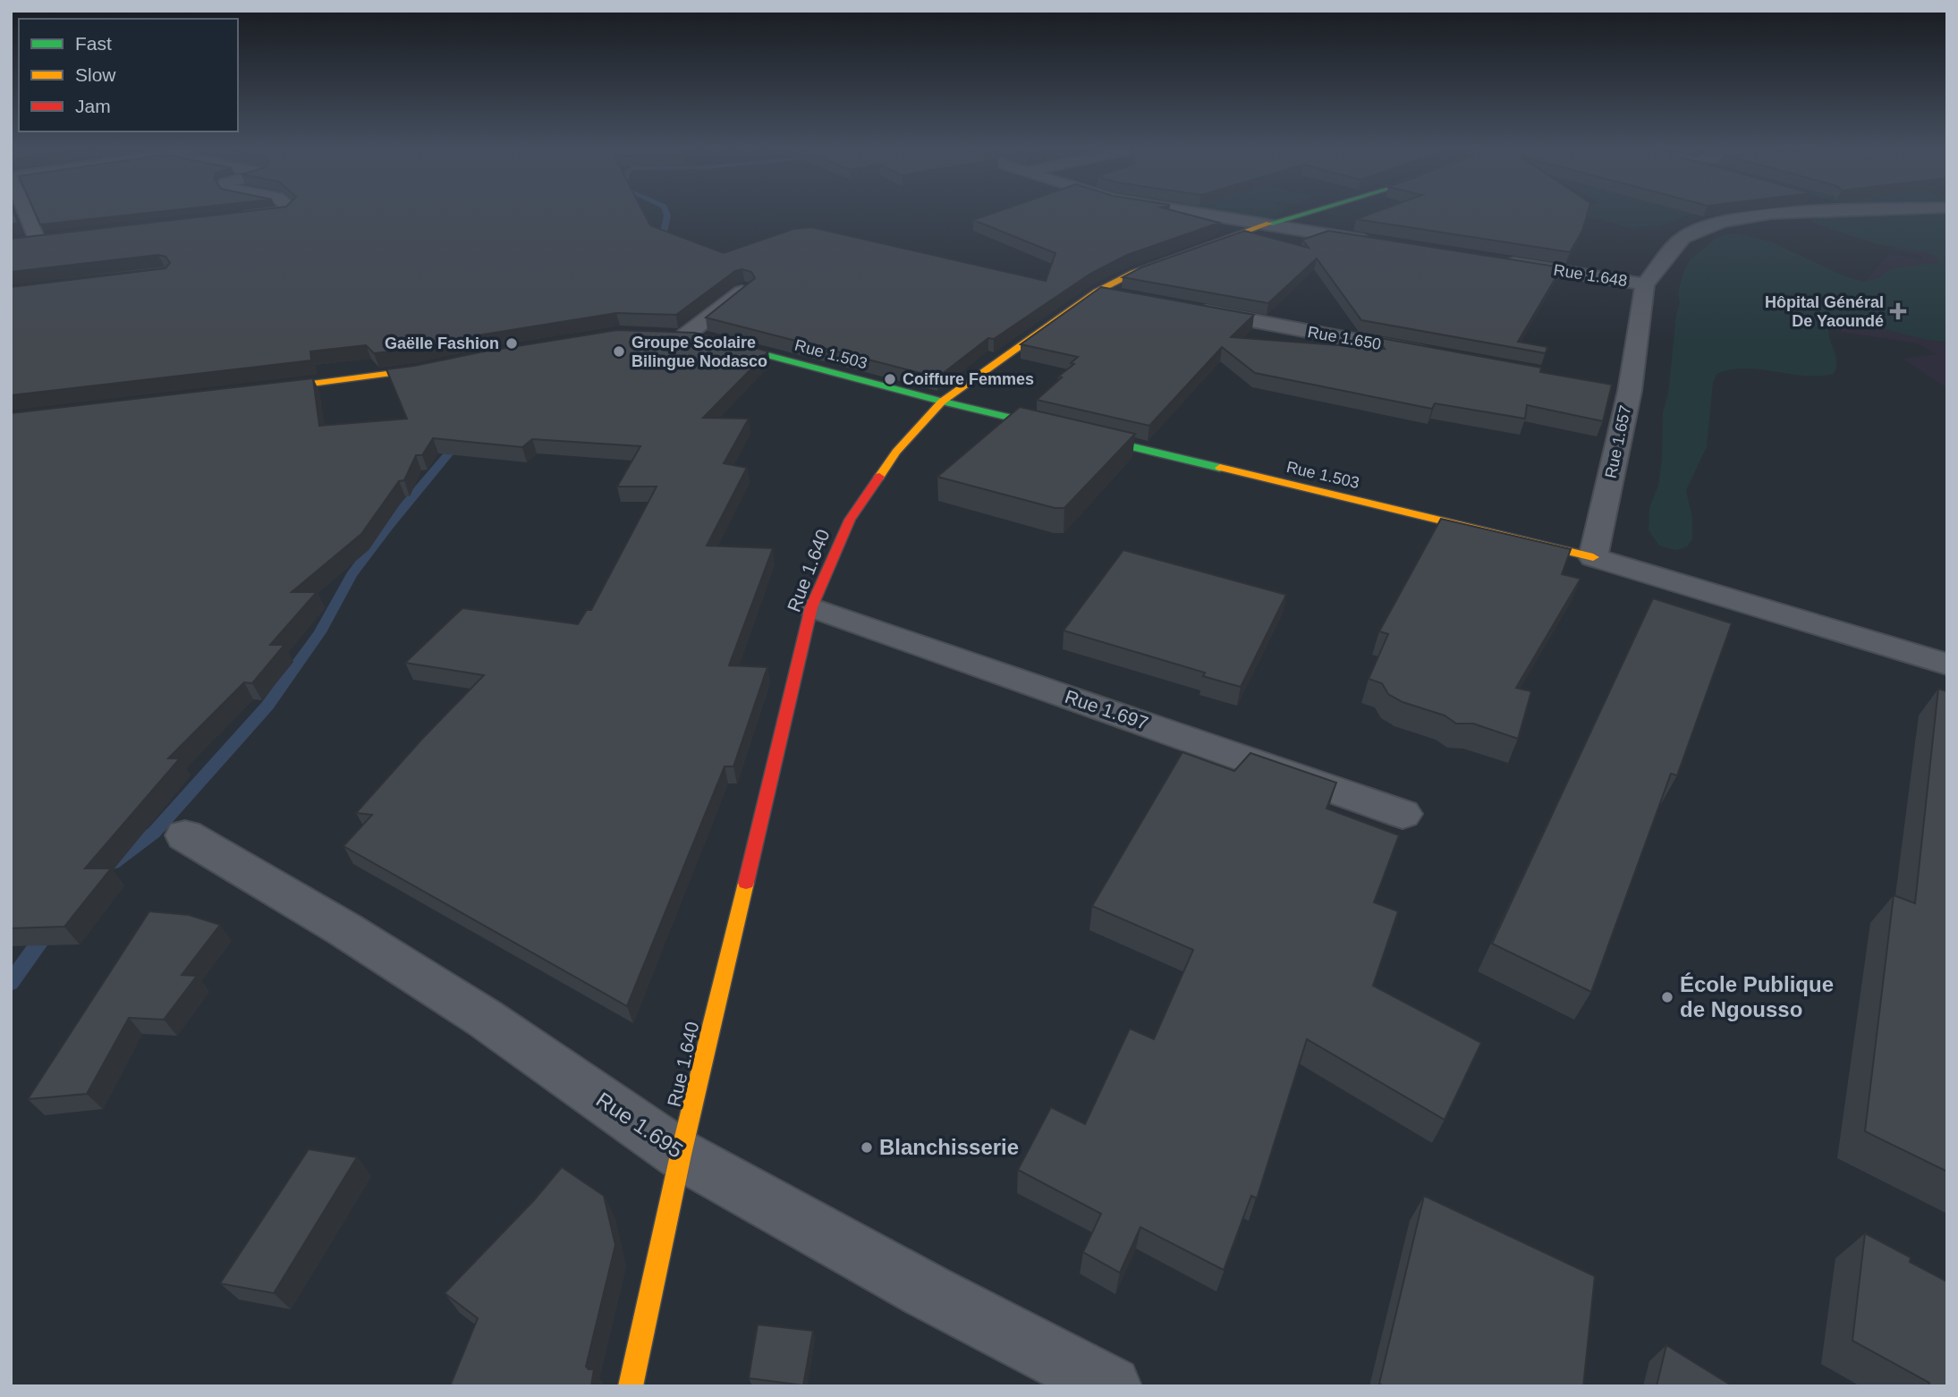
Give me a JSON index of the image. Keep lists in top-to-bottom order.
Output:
{
  "streets": {
    "street": [
      "Rue 1.648",
      "Rue 1.650",
      "Rue 1.503",
      "Rue 1.657",
      "Rue 1.640",
      "Rue 1.697",
      "Rue 1.695"
    ]
  },
  "crossings": [
    ["Rue 1.648", "Rue 1.657"],
    ["Rue 1.503", "Rue 1.657"],
    ["Rue 1.503", "Rue 1.640"],
    ["Rue 1.640", "Rue 1.697"],
    ["Rue 1.640", "Rue 1.695"]
  ],
  "places": {
    "health": ["Hôpital Général De Yaoundé"],
    "other": [
      "Gaëlle Fashion",
      "Groupe Scolaire Bilingue Nodasco",
      "Coiffure Femmes",
      "École Publique de Ngousso",
      "Blanchisserie"
    ]
  },
  "legend": ["Fast", "Slow", "Jam"]
}
